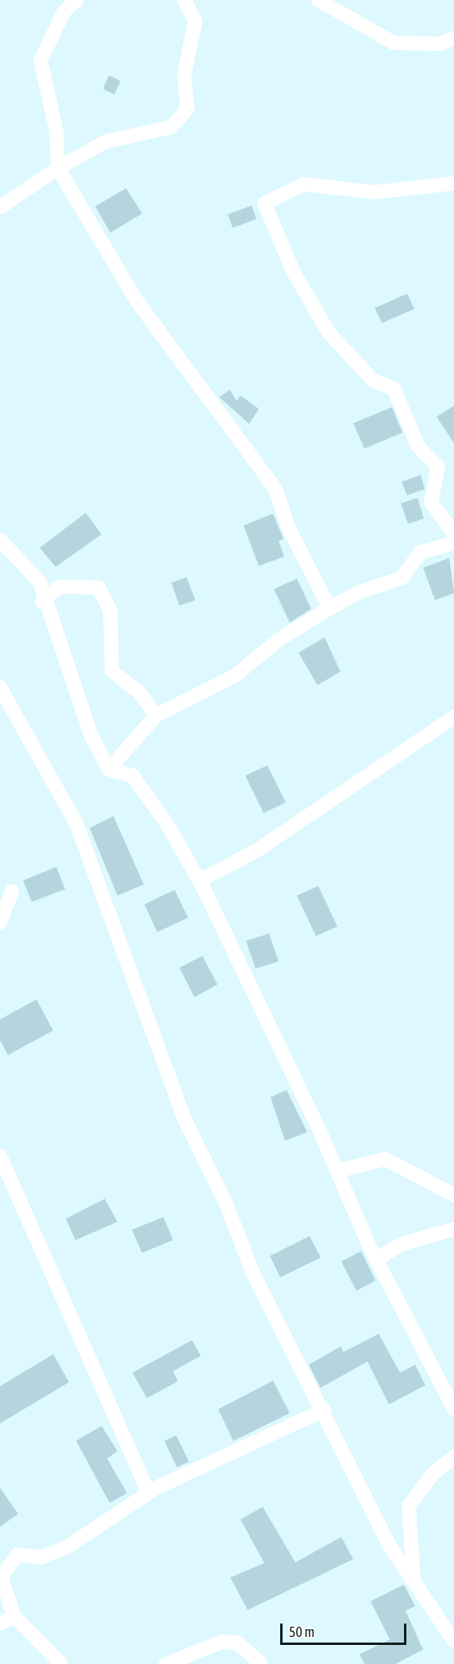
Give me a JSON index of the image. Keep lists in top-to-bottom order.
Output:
{
  "scale_bar": "50 m"
}
